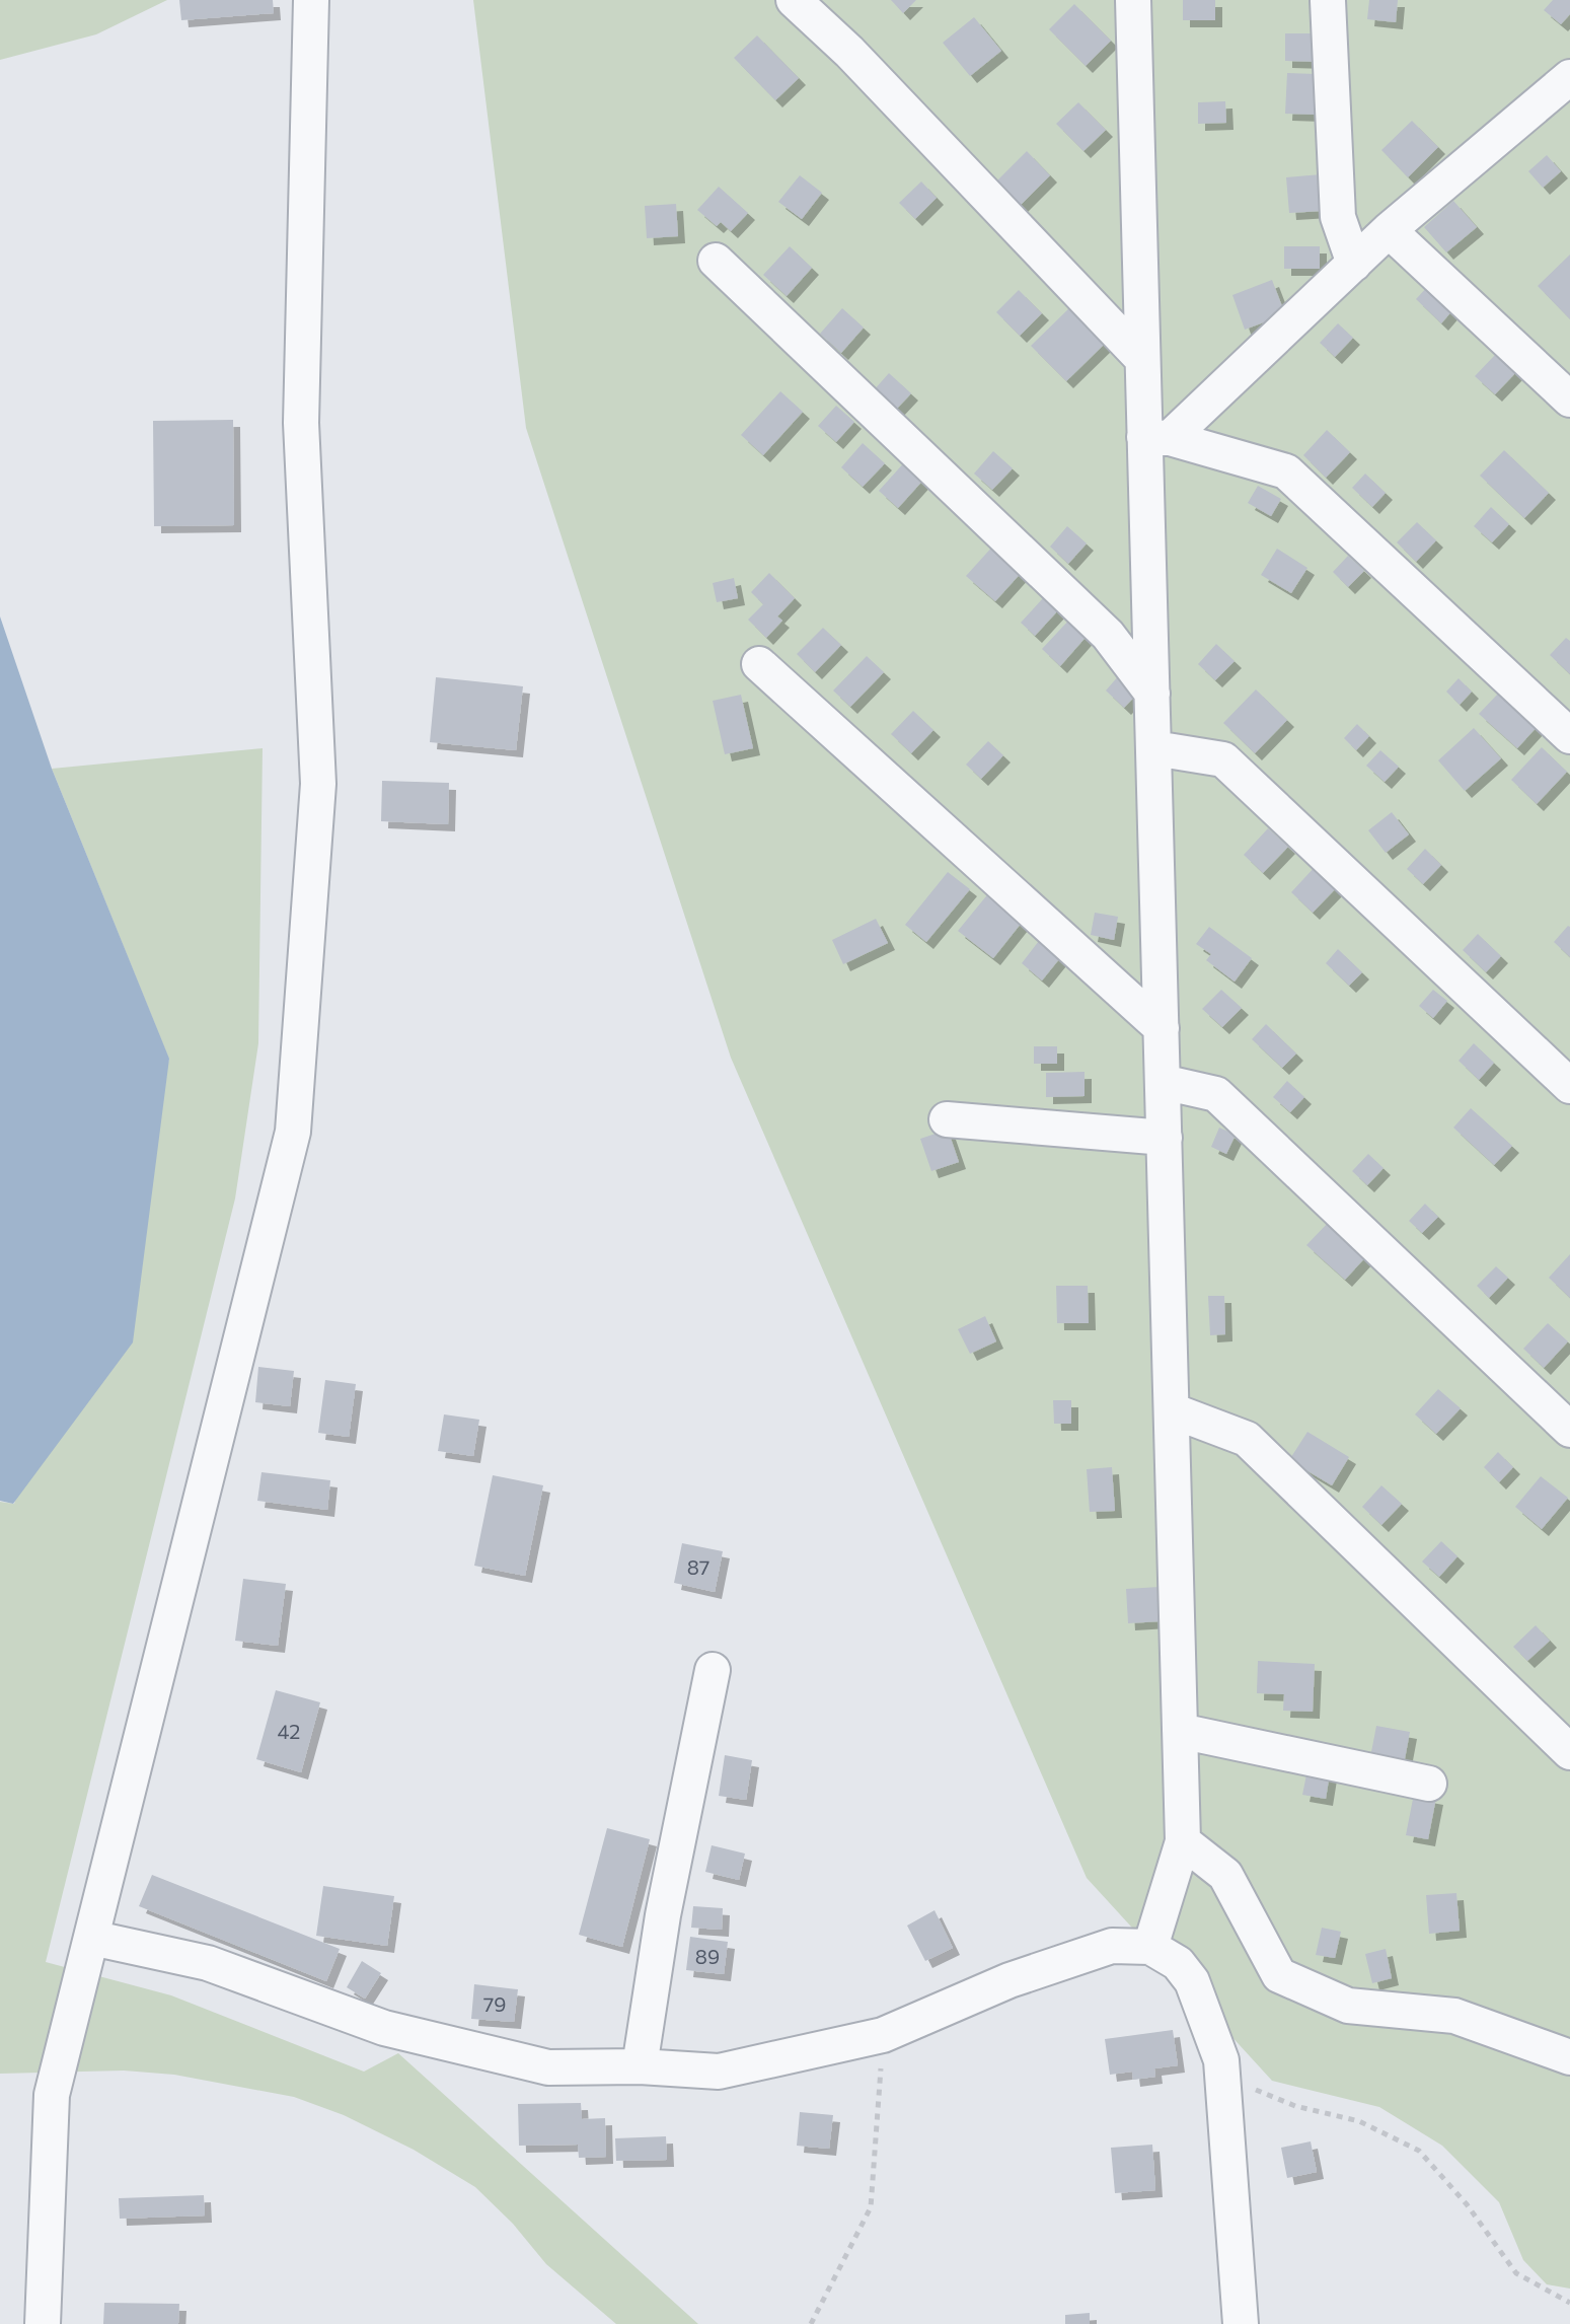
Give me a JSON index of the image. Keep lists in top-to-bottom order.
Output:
{
  "house_numbers": [
    "87",
    "42",
    "89",
    "79"
  ]
}
